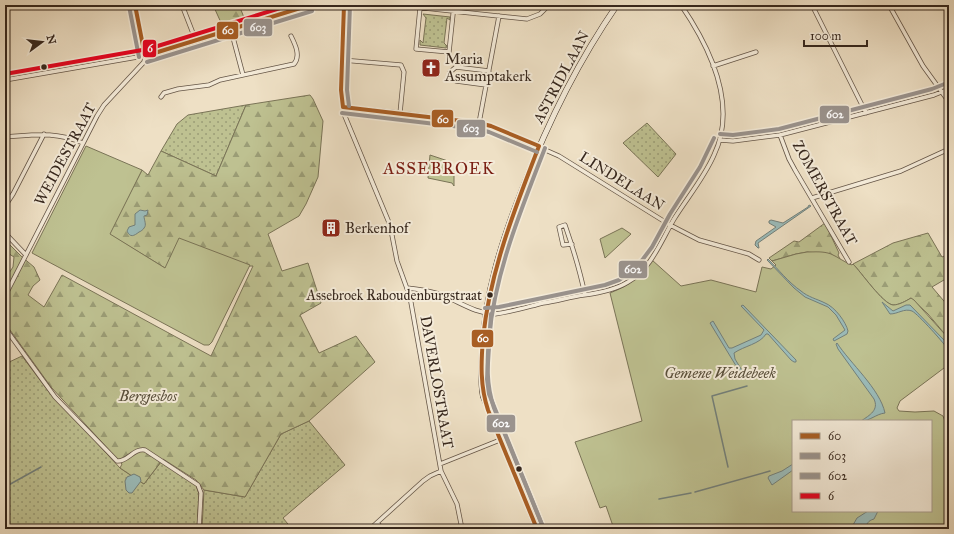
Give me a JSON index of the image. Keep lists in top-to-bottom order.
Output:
{
  "streets": {
    "main road": ["ASTRIDLAAN"],
    "street": [
      "WEIDESTRAAT",
      "LINDELAAN",
      "ZOMERSTRAAT",
      "DAVERLOSTRAAT"
    ]
  },
  "crossings": [
    ["ASTRIDLAAN", "LINDELAAN"],
    ["LINDELAAN", "DAVERLOSTRAAT"]
  ],
  "districts": ["ASSEBROEK"],
  "parks": ["Gemene Weidebeek", "Bergjesbos"],
  "places": {
    "church": ["Maria Assumptakerk"],
    "building": ["Berkenhof"],
    "other": ["Assebroek Raboudenburgstraat"]
  },
  "lines": [
    "transit line 60",
    "transit line 603",
    "transit line 6",
    "transit line 602"
  ],
  "legend": [
    "60",
    "603",
    "602",
    "6"
  ],
  "scale_bar": "100 m",
  "north": "right"
}
